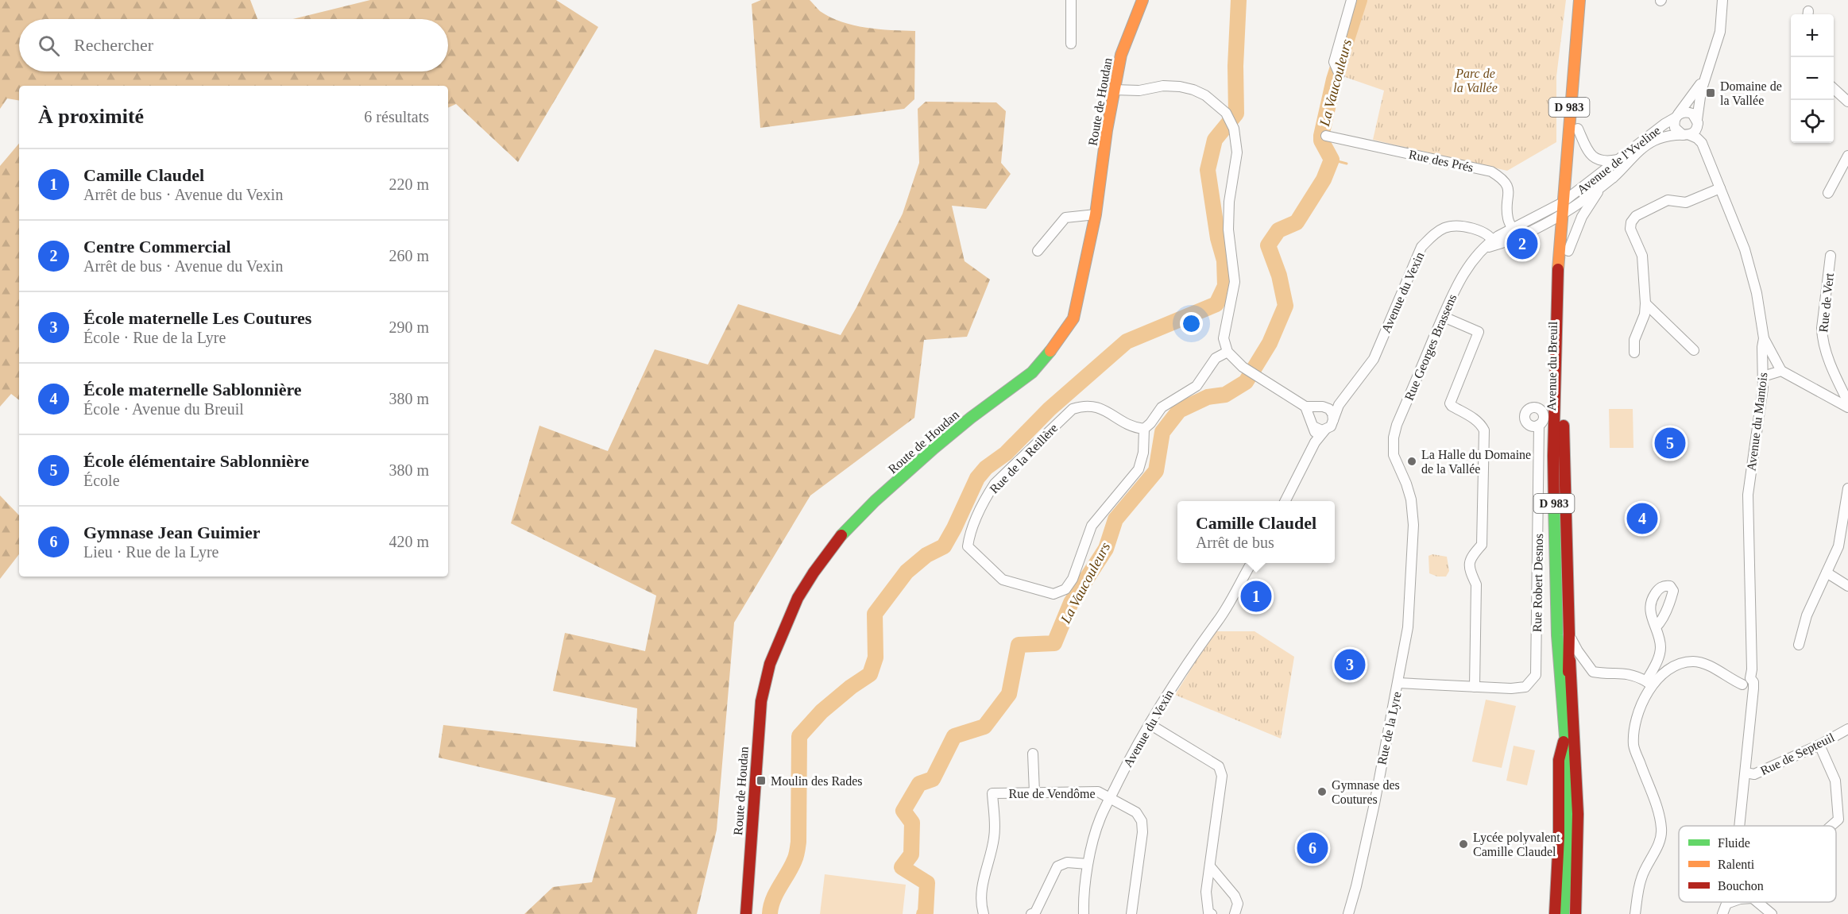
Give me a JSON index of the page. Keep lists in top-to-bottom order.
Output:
{
  "streets": {
    "main road": ["Route de Houdan", "D 983", "Avenue du Breuil"],
    "street": [
      "Avenue de l'Yveline",
      "Rue des Prés",
      "Avenue du Vexin",
      "Rue de Vert",
      "Rue Georges Brassens",
      "Avenue du Mantois",
      "Rue de la Reillère",
      "Rue Robert Desnos",
      "Rue de la Lyre",
      "Rue de Septeuil",
      "Rue de Vendôme"
    ]
  },
  "crossings": [
    ["D 983", "Avenue de l'Yveline"],
    ["D 983", "Avenue du Breuil"],
    ["Avenue de l'Yveline", "Avenue du Breuil"],
    ["Avenue de l'Yveline", "Avenue du Mantois"],
    ["Avenue du Vexin", "Rue Georges Brassens"],
    ["Avenue du Vexin", "Rue de Vendôme"],
    ["Rue Georges Brassens", "Rue de la Lyre"],
    ["Avenue du Mantois", "Rue de Septeuil"],
    ["Rue Robert Desnos", "Rue de la Lyre"]
  ],
  "water": ["La Vaucouleurs"],
  "parks": ["Parc de la Vallée"],
  "places": {
    "transit": ["Domaine de la Vallée", "Moulin des Rades"],
    "other": ["La Halle du Domaine de la Vallée", "Gymnase des Coutures", "Lycée polyvalent Camille Claudel"]
  },
  "legend": ["Fluide", "Ralenti", "Bouchon"],
  "page": {
    "map_buttons": ["+", "−"],
    "search": "Rechercher",
    "heading": ["À proximité", "6 résultats"],
    "list": [
      {
        "mark": "1",
        "name": "Camille Claudel",
        "note": "Arrêt de bus · Avenue du Vexin",
        "value": "220 m"
      },
      {
        "mark": "2",
        "name": "Centre Commercial",
        "note": "Arrêt de bus · Avenue du Vexin",
        "value": "260 m"
      },
      {
        "mark": "3",
        "name": "École maternelle Les Coutures",
        "note": "École · Rue de la Lyre",
        "value": "290 m"
      },
      {
        "mark": "4",
        "name": "École maternelle Sablonnière",
        "note": "École · Avenue du Breuil",
        "value": "380 m"
      },
      {
        "mark": "5",
        "name": "École élémentaire Sablonnière",
        "note": "École",
        "value": "380 m"
      },
      {
        "mark": "6",
        "name": "Gymnase Jean Guimier",
        "note": "Lieu · Rue de la Lyre",
        "value": "420 m"
      }
    ],
    "pins": [
      "2",
      "5",
      "4",
      "1",
      "3",
      "6"
    ],
    "popup": ["Camille Claudel", "Arrêt de bus"]
  }
}
